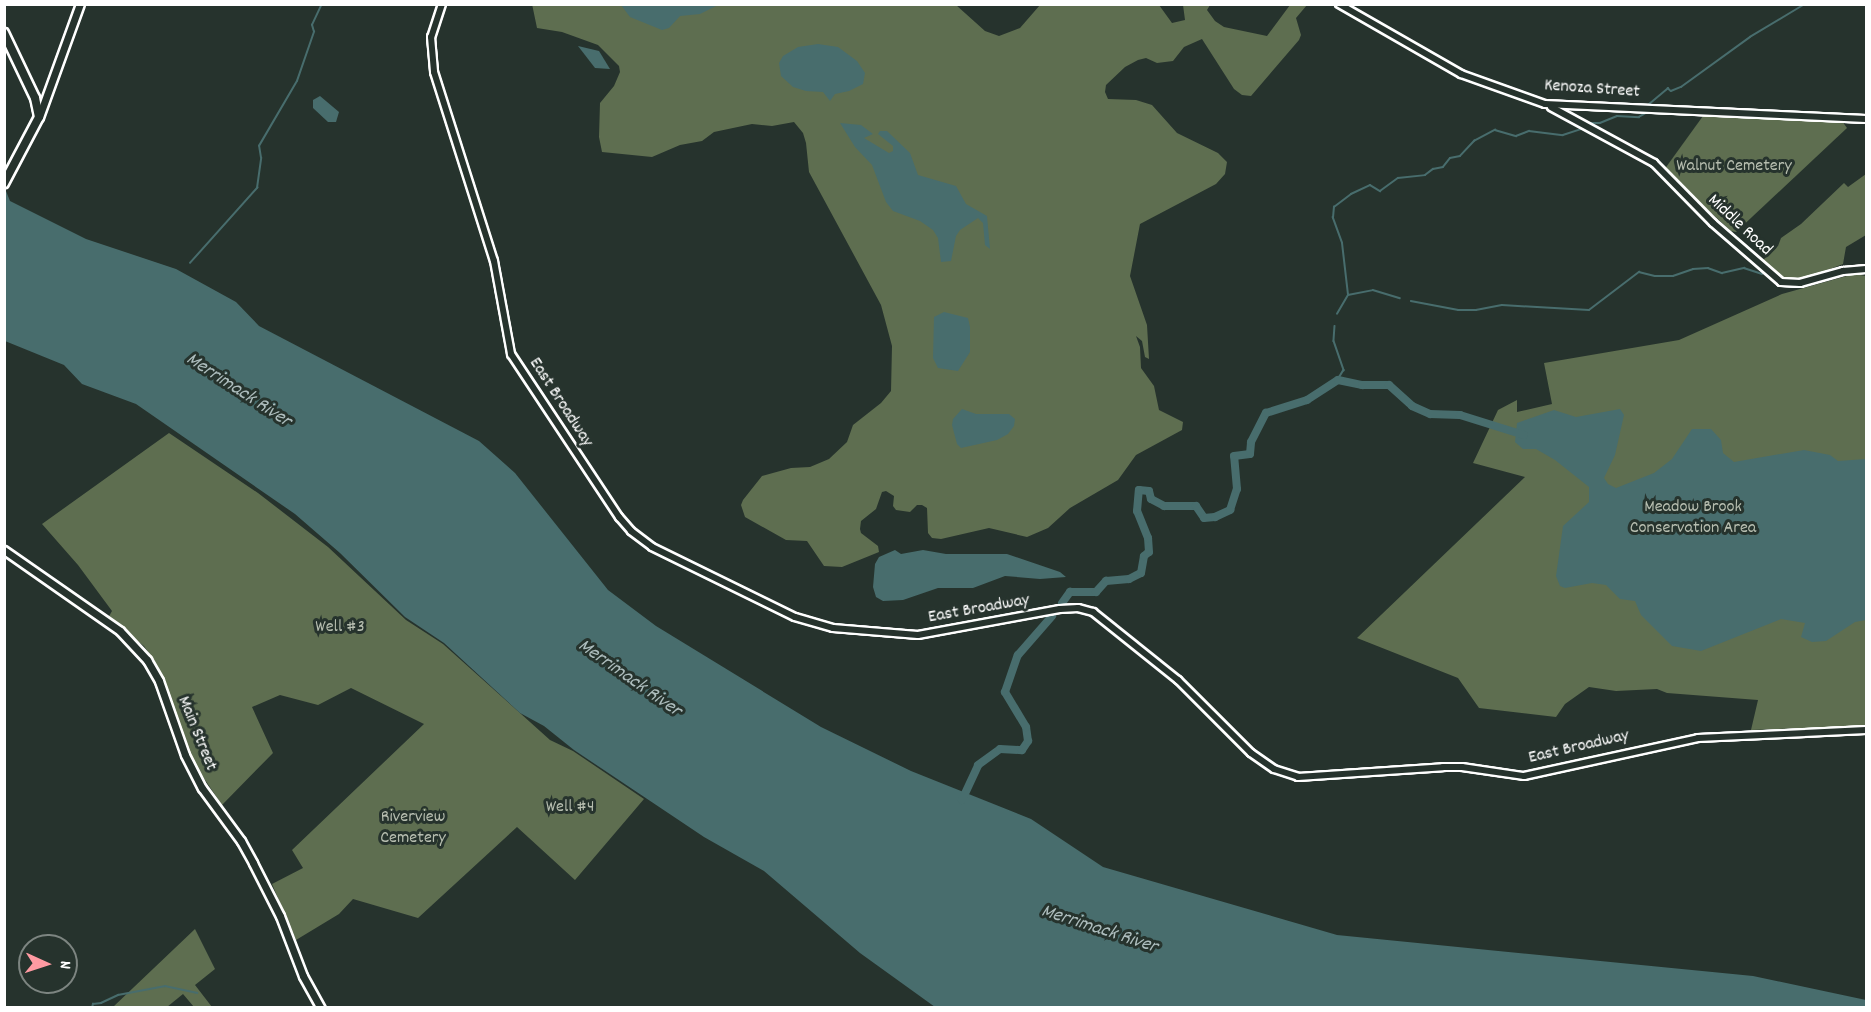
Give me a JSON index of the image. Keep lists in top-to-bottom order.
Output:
{
  "streets": {
    "main road": ["Main Street"],
    "street": ["Kenoza Street", "Middle Road", "East Broadway"]
  },
  "crossings": [
    ["Kenoza Street", "Middle Road"]
  ],
  "water": ["Merrimack River"],
  "parks": [
    "Walnut Cemetery",
    "Meadow Brook Conservation Area",
    "Well #3",
    "Well #4",
    "Riverview Cemetery"
  ],
  "north": "right"
}
